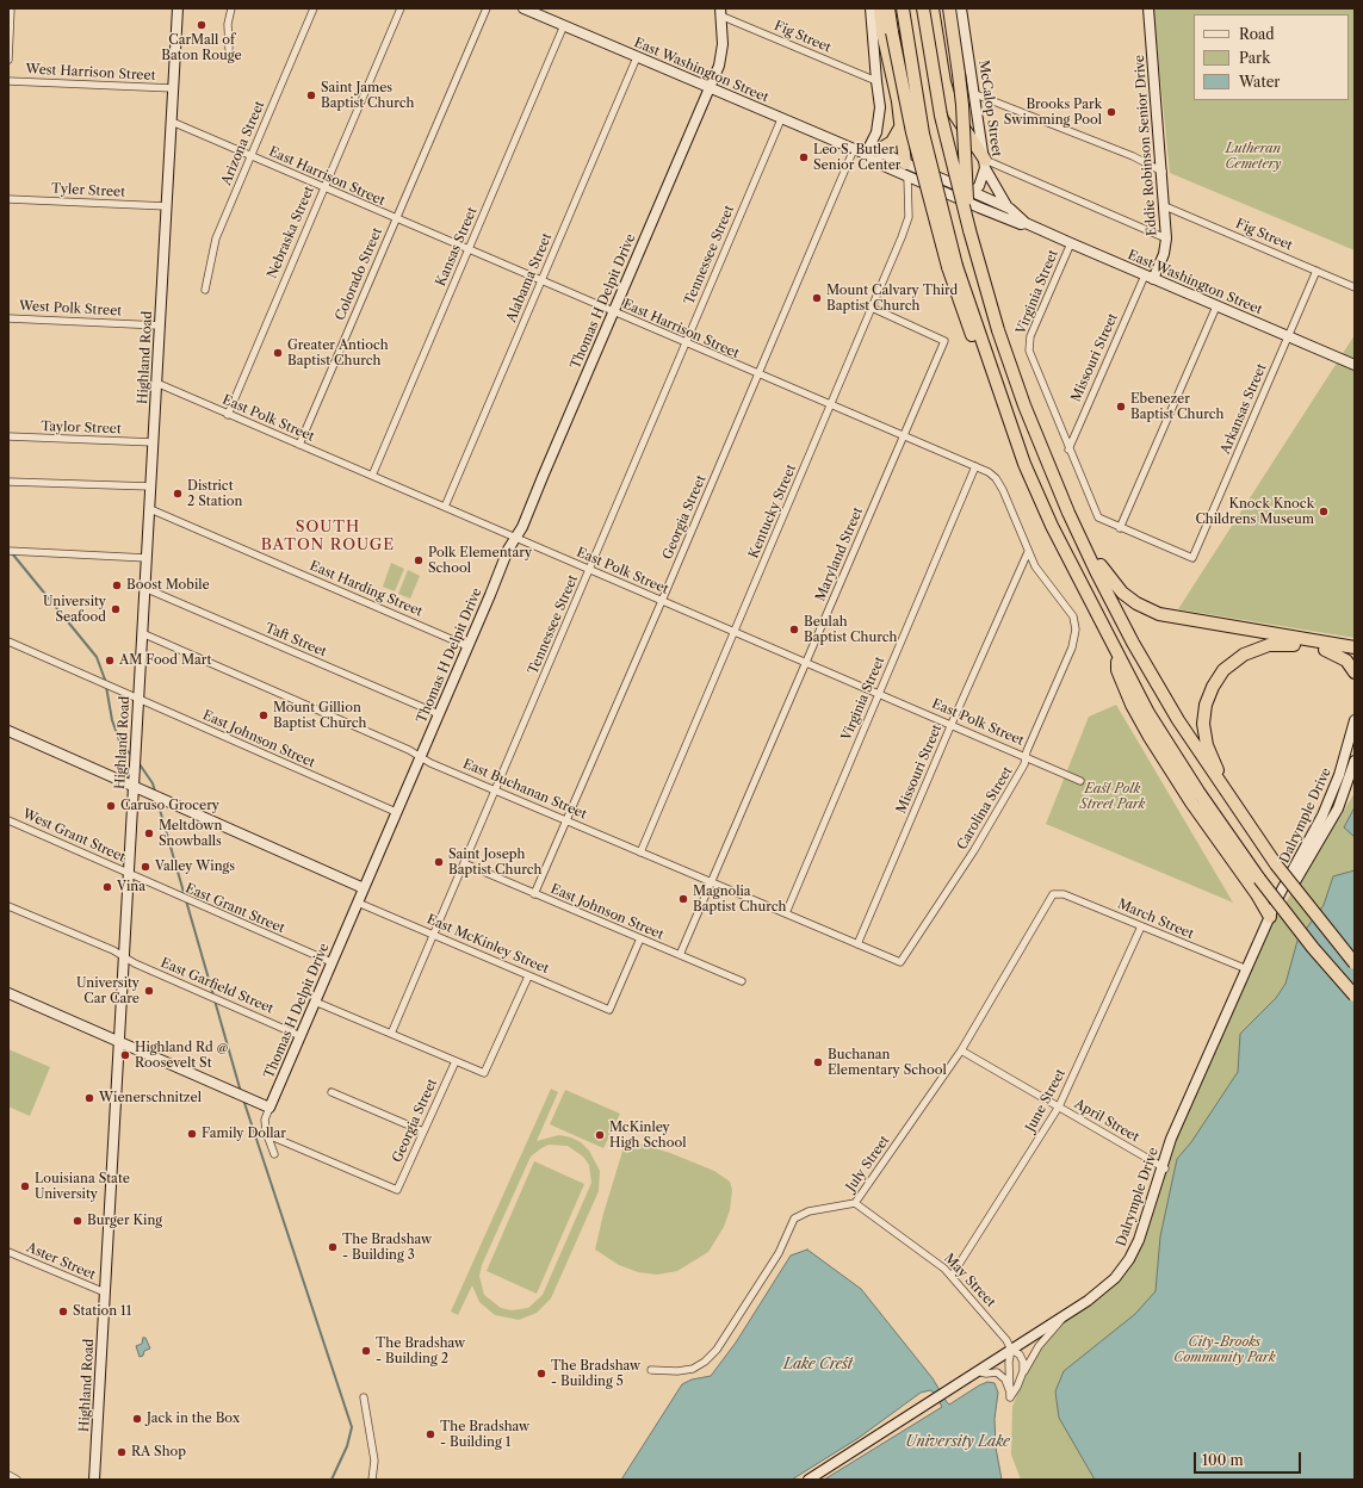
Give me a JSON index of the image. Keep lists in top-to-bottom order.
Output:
{
  "streets": {
    "street": [
      "Fig Street",
      "East Washington Street",
      "West Harrison Street",
      "McCalop Street",
      "Arizona Street",
      "Eddie Robinson Senior Drive",
      "East Harrison Street",
      "Tyler Street",
      "Nebraska Street",
      "Kansas Street",
      "Tennessee Street",
      "Colorado Street",
      "Alabama Street",
      "Virginia Street",
      "Thomas H Delpit Drive",
      "West Polk Street",
      "Highland Road",
      "Missouri Street",
      "Arkansas Street",
      "East Polk Street",
      "Taylor Street",
      "Kentucky Street",
      "Georgia Street",
      "Maryland Street",
      "East Harding Street",
      "Taft Street",
      "East Johnson Street",
      "East Buchanan Street",
      "Carolina Street",
      "Dalrymple Drive",
      "West Grant Street",
      "East Grant Street",
      "March Street",
      "East McKinley Street",
      "East Garfield Street",
      "June Street",
      "April Street",
      "July Street",
      "Aster Street",
      "May Street"
    ]
  },
  "crossings": [
    ["Fig Street", "Eddie Robinson Senior Drive"],
    ["Fig Street", "Thomas H Delpit Drive"],
    ["Fig Street", "Arkansas Street"],
    ["East Washington Street", "Eddie Robinson Senior Drive"],
    ["East Washington Street", "Kansas Street"],
    ["East Washington Street", "Tennessee Street"],
    ["East Washington Street", "Alabama Street"],
    ["East Washington Street", "Virginia Street"],
    ["East Washington Street", "Thomas H Delpit Drive"],
    ["East Washington Street", "Missouri Street"],
    ["East Washington Street", "Arkansas Street"],
    ["East Washington Street", "Georgia Street"],
    ["West Harrison Street", "Highland Road"],
    ["Arizona Street", "East Harrison Street"],
    ["Eddie Robinson Senior Drive", "Missouri Street"],
    ["East Harrison Street", "Nebraska Street"],
    ["East Harrison Street", "Kansas Street"],
    ["East Harrison Street", "Tennessee Street"],
    ["East Harrison Street", "Colorado Street"],
    ["East Harrison Street", "Alabama Street"],
    ["East Harrison Street", "Virginia Street"],
    ["East Harrison Street", "Thomas H Delpit Drive"],
    ["East Harrison Street", "Highland Road"],
    ["East Harrison Street", "Missouri Street"],
    ["East Harrison Street", "Kentucky Street"],
    ["East Harrison Street", "Georgia Street"],
    ["East Harrison Street", "Maryland Street"],
    ["East Harrison Street", "Carolina Street"],
    ["Tyler Street", "Highland Road"],
    ["Nebraska Street", "East Polk Street"],
    ["Kansas Street", "East Polk Street"],
    ["Tennessee Street", "East Polk Street"],
    ["Tennessee Street", "East Johnson Street"],
    ["Tennessee Street", "East Buchanan Street"],
    ["Tennessee Street", "East McKinley Street"],
    ["Colorado Street", "East Polk Street"],
    ["Alabama Street", "East Polk Street"],
    ["Virginia Street", "Missouri Street"],
    ["Virginia Street", "East Polk Street"],
    ["Virginia Street", "East Buchanan Street"],
    ["Thomas H Delpit Drive", "East Polk Street"],
    ["Thomas H Delpit Drive", "Georgia Street"],
    ["Thomas H Delpit Drive", "East Harding Street"],
    ["Thomas H Delpit Drive", "Taft Street"],
    ["Thomas H Delpit Drive", "East Johnson Street"],
    ["Thomas H Delpit Drive", "East Buchanan Street"],
    ["Thomas H Delpit Drive", "East Grant Street"],
    ["Thomas H Delpit Drive", "East McKinley Street"],
    ["Thomas H Delpit Drive", "East Garfield Street"],
    ["West Polk Street", "Highland Road"],
    ["Highland Road", "East Polk Street"],
    ["Highland Road", "Taylor Street"],
    ["Highland Road", "East Harding Street"],
    ["Highland Road", "Taft Street"],
    ["Highland Road", "East Johnson Street"],
    ["Highland Road", "East Buchanan Street"],
    ["Highland Road", "West Grant Street"],
    ["Highland Road", "East Grant Street"],
    ["Highland Road", "East Garfield Street"],
    ["Highland Road", "Aster Street"],
    ["Missouri Street", "East Polk Street"],
    ["Missouri Street", "East Buchanan Street"],
    ["East Polk Street", "Kentucky Street"],
    ["East Polk Street", "Georgia Street"],
    ["East Polk Street", "Maryland Street"],
    ["East Polk Street", "Carolina Street"],
    ["Kentucky Street", "Maryland Street"],
    ["Kentucky Street", "East Buchanan Street"],
    ["Georgia Street", "East Johnson Street"],
    ["Georgia Street", "East Buchanan Street"],
    ["Maryland Street", "East Johnson Street"],
    ["Maryland Street", "East Buchanan Street"],
    ["East Johnson Street", "East McKinley Street"],
    ["East Buchanan Street", "Carolina Street"],
    ["Dalrymple Drive", "March Street"],
    ["Dalrymple Drive", "April Street"],
    ["Dalrymple Drive", "May Street"],
    ["West Grant Street", "East Grant Street"],
    ["March Street", "June Street"],
    ["March Street", "July Street"],
    ["June Street", "April Street"],
    ["June Street", "May Street"],
    ["April Street", "July Street"],
    ["July Street", "May Street"]
  ],
  "districts": ["SOUTH BATON ROUGE"],
  "water": ["Lake Crest", "University Lake"],
  "parks": ["Lutheran Cemetery", "East Polk Street Park", "City-Brooks Community Park"],
  "places": [
    "CarMall of Baton Rouge",
    "Saint James Baptist Church",
    "Brooks Park Swimming Pool",
    "Leo S. Butler Senior Center",
    "Mount Calvary Third Baptist Church",
    "Greater Antioch Baptist Church",
    "Ebenezer Baptist Church",
    "District 2 Station",
    "Knock Knock Childrens Museum",
    "Polk Elementary School",
    "Boost Mobile",
    "University Seafood",
    "Beulah Baptist Church",
    "AM Food Mart",
    "Mount Gillion Baptist Church",
    "Caruso Grocery",
    "Meltdown Snowballs",
    "Saint Joseph Baptist Church",
    "Valley Wings",
    "Vina",
    "Magnolia Baptist Church",
    "University Car Care",
    "Highland Rd @ Roosevelt St",
    "Buchanan Elementary School",
    "Wienerschnitzel",
    "Family Dollar",
    "McKinley High School",
    "Louisiana State University",
    "Burger King",
    "The Bradshaw - Building 3",
    "Station 11",
    "The Bradshaw - Building 2",
    "The Bradshaw - Building 5",
    "Jack in the Box",
    "The Bradshaw - Building 1",
    "RA Shop"
  ],
  "legend": ["Road", "Park", "Water"],
  "scale_bar": "100 m"
}
